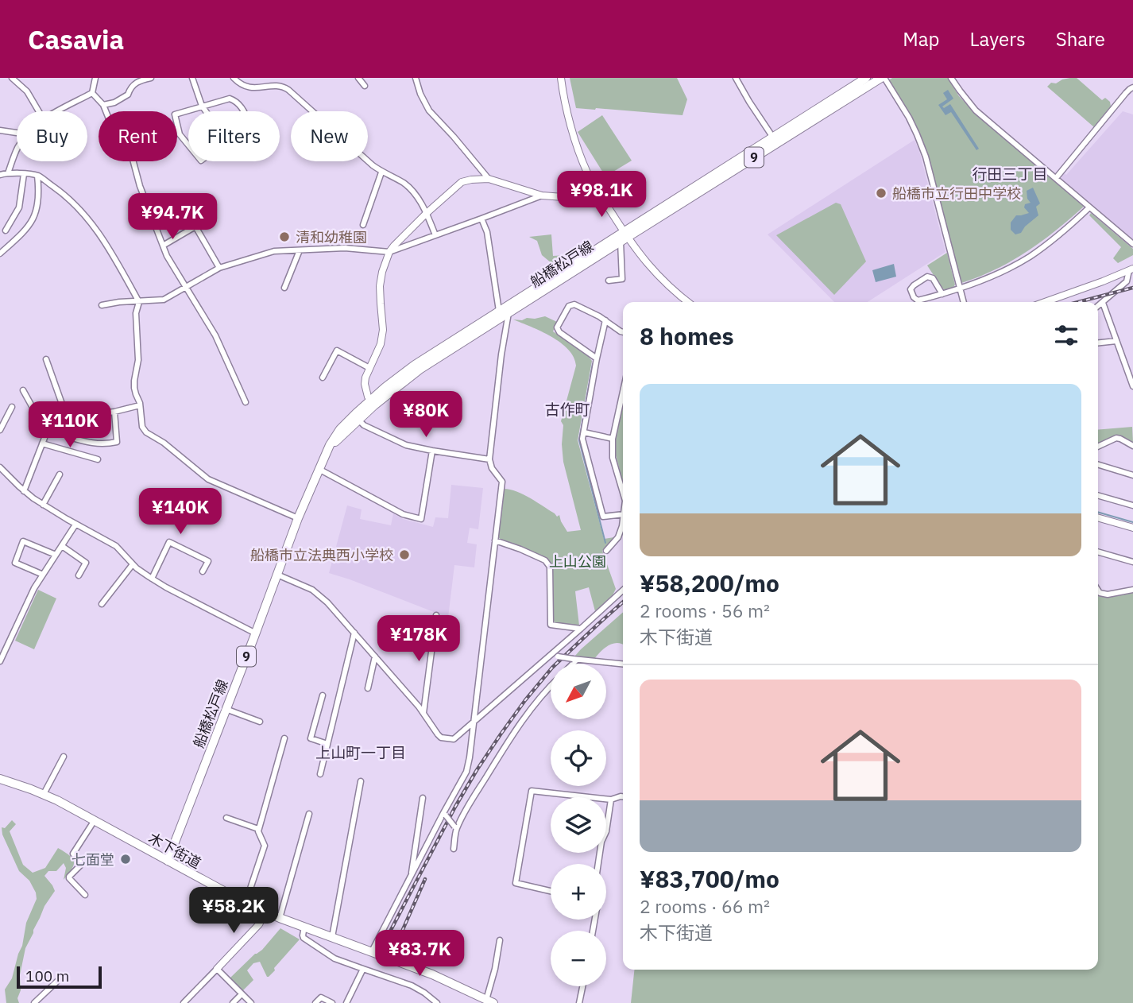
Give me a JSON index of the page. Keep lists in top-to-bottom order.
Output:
{
  "streets": {
    "main road": ["9", "船橋松戸線", "木下街道"]
  },
  "crossings": [
    ["船橋松戸線", "木下街道"]
  ],
  "districts": ["行田三丁目", "古作町", "上山町一丁目"],
  "parks": ["上山公園"],
  "places": [
    "船橋市立行田中学校",
    "清和幼稚園",
    "船橋市立法典西小学校",
    "七面堂"
  ],
  "scale_bar": "100 m",
  "north": "bottom left",
  "page": {
    "header": "Casavia",
    "nav": ["Map", "Layers", "Share"],
    "chip": [
      "Buy",
      "Rent",
      "Filters",
      "New"
    ],
    "price": [
      "¥98.1K",
      "¥94.7K",
      "¥80K",
      "¥110K",
      "¥140K",
      "¥178K",
      "¥58.2K",
      "¥83.7K"
    ],
    "heading": "8 homes",
    "list": [
      {
        "name": "¥58,200/mo",
        "note": "2 rooms · 56 m² · 木下街道"
      },
      {
        "name": "¥83,700/mo",
        "note": "2 rooms · 66 m² · 木下街道"
      }
    ],
    "map_buttons": ["+", "−"],
    "scale": "100 m"
  }
}
